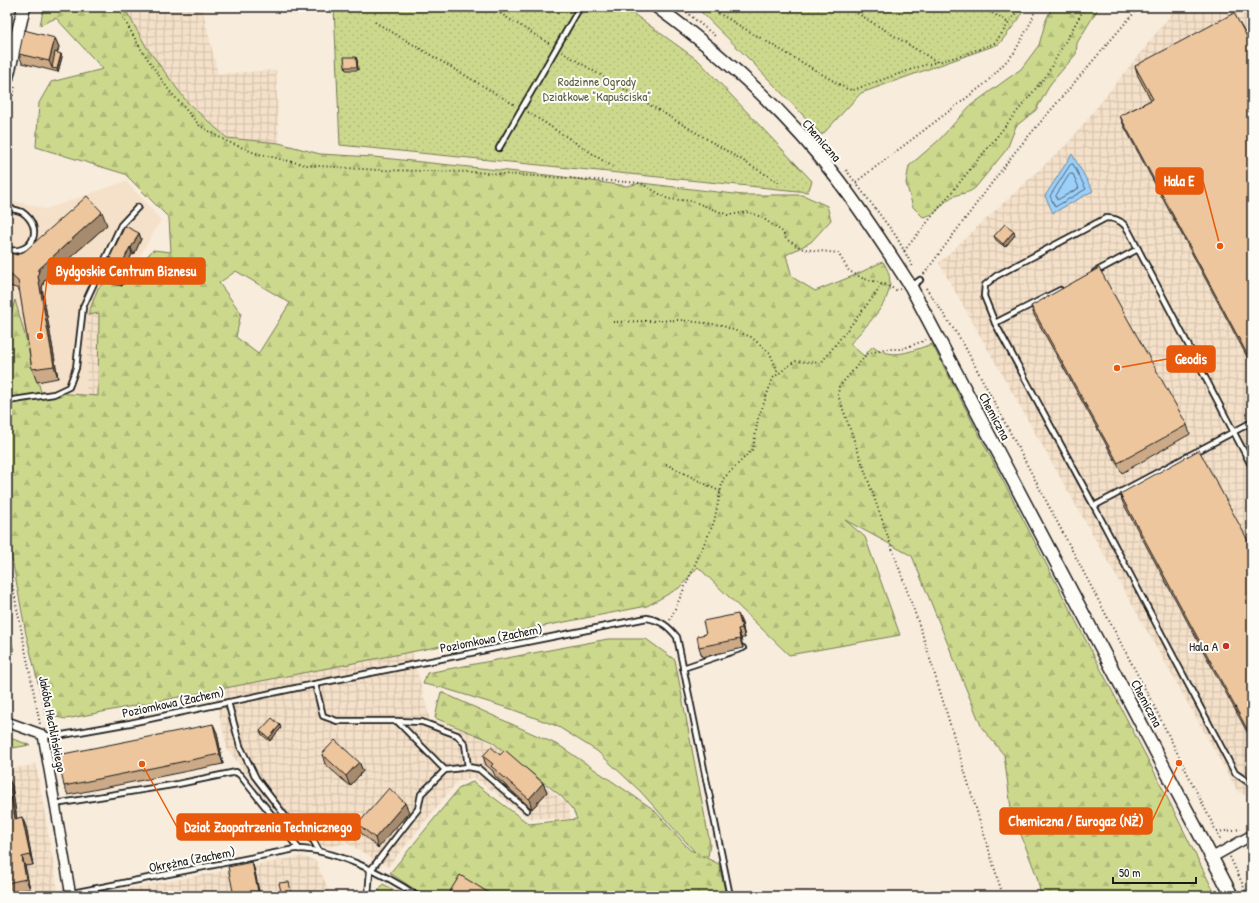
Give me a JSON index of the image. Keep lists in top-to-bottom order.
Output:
{
  "streets": {
    "street": ["Chemiczna", "Jakóba Hechlińskiego"],
    "lane": ["Poziomkowa (Zachem)", "Okrężna (Zachem)"]
  },
  "crossings": [
    ["Poziomkowa (Zachem)", "Jakóba Hechlińskiego"],
    ["Jakóba Hechlińskiego", "Okrężna (Zachem)"]
  ],
  "parks": ["Rodzinne Ogrody Działkowe \"Kapuściska\""],
  "places": [
    "Hala E",
    "Bydgoskie Centrum Biznesu",
    "Geodis",
    "Hala A",
    "Chemiczna / Eurogaz (NŻ)",
    "Dział Zaopatrzenia Technicznego"
  ],
  "scale_bar": "50 m"
}
